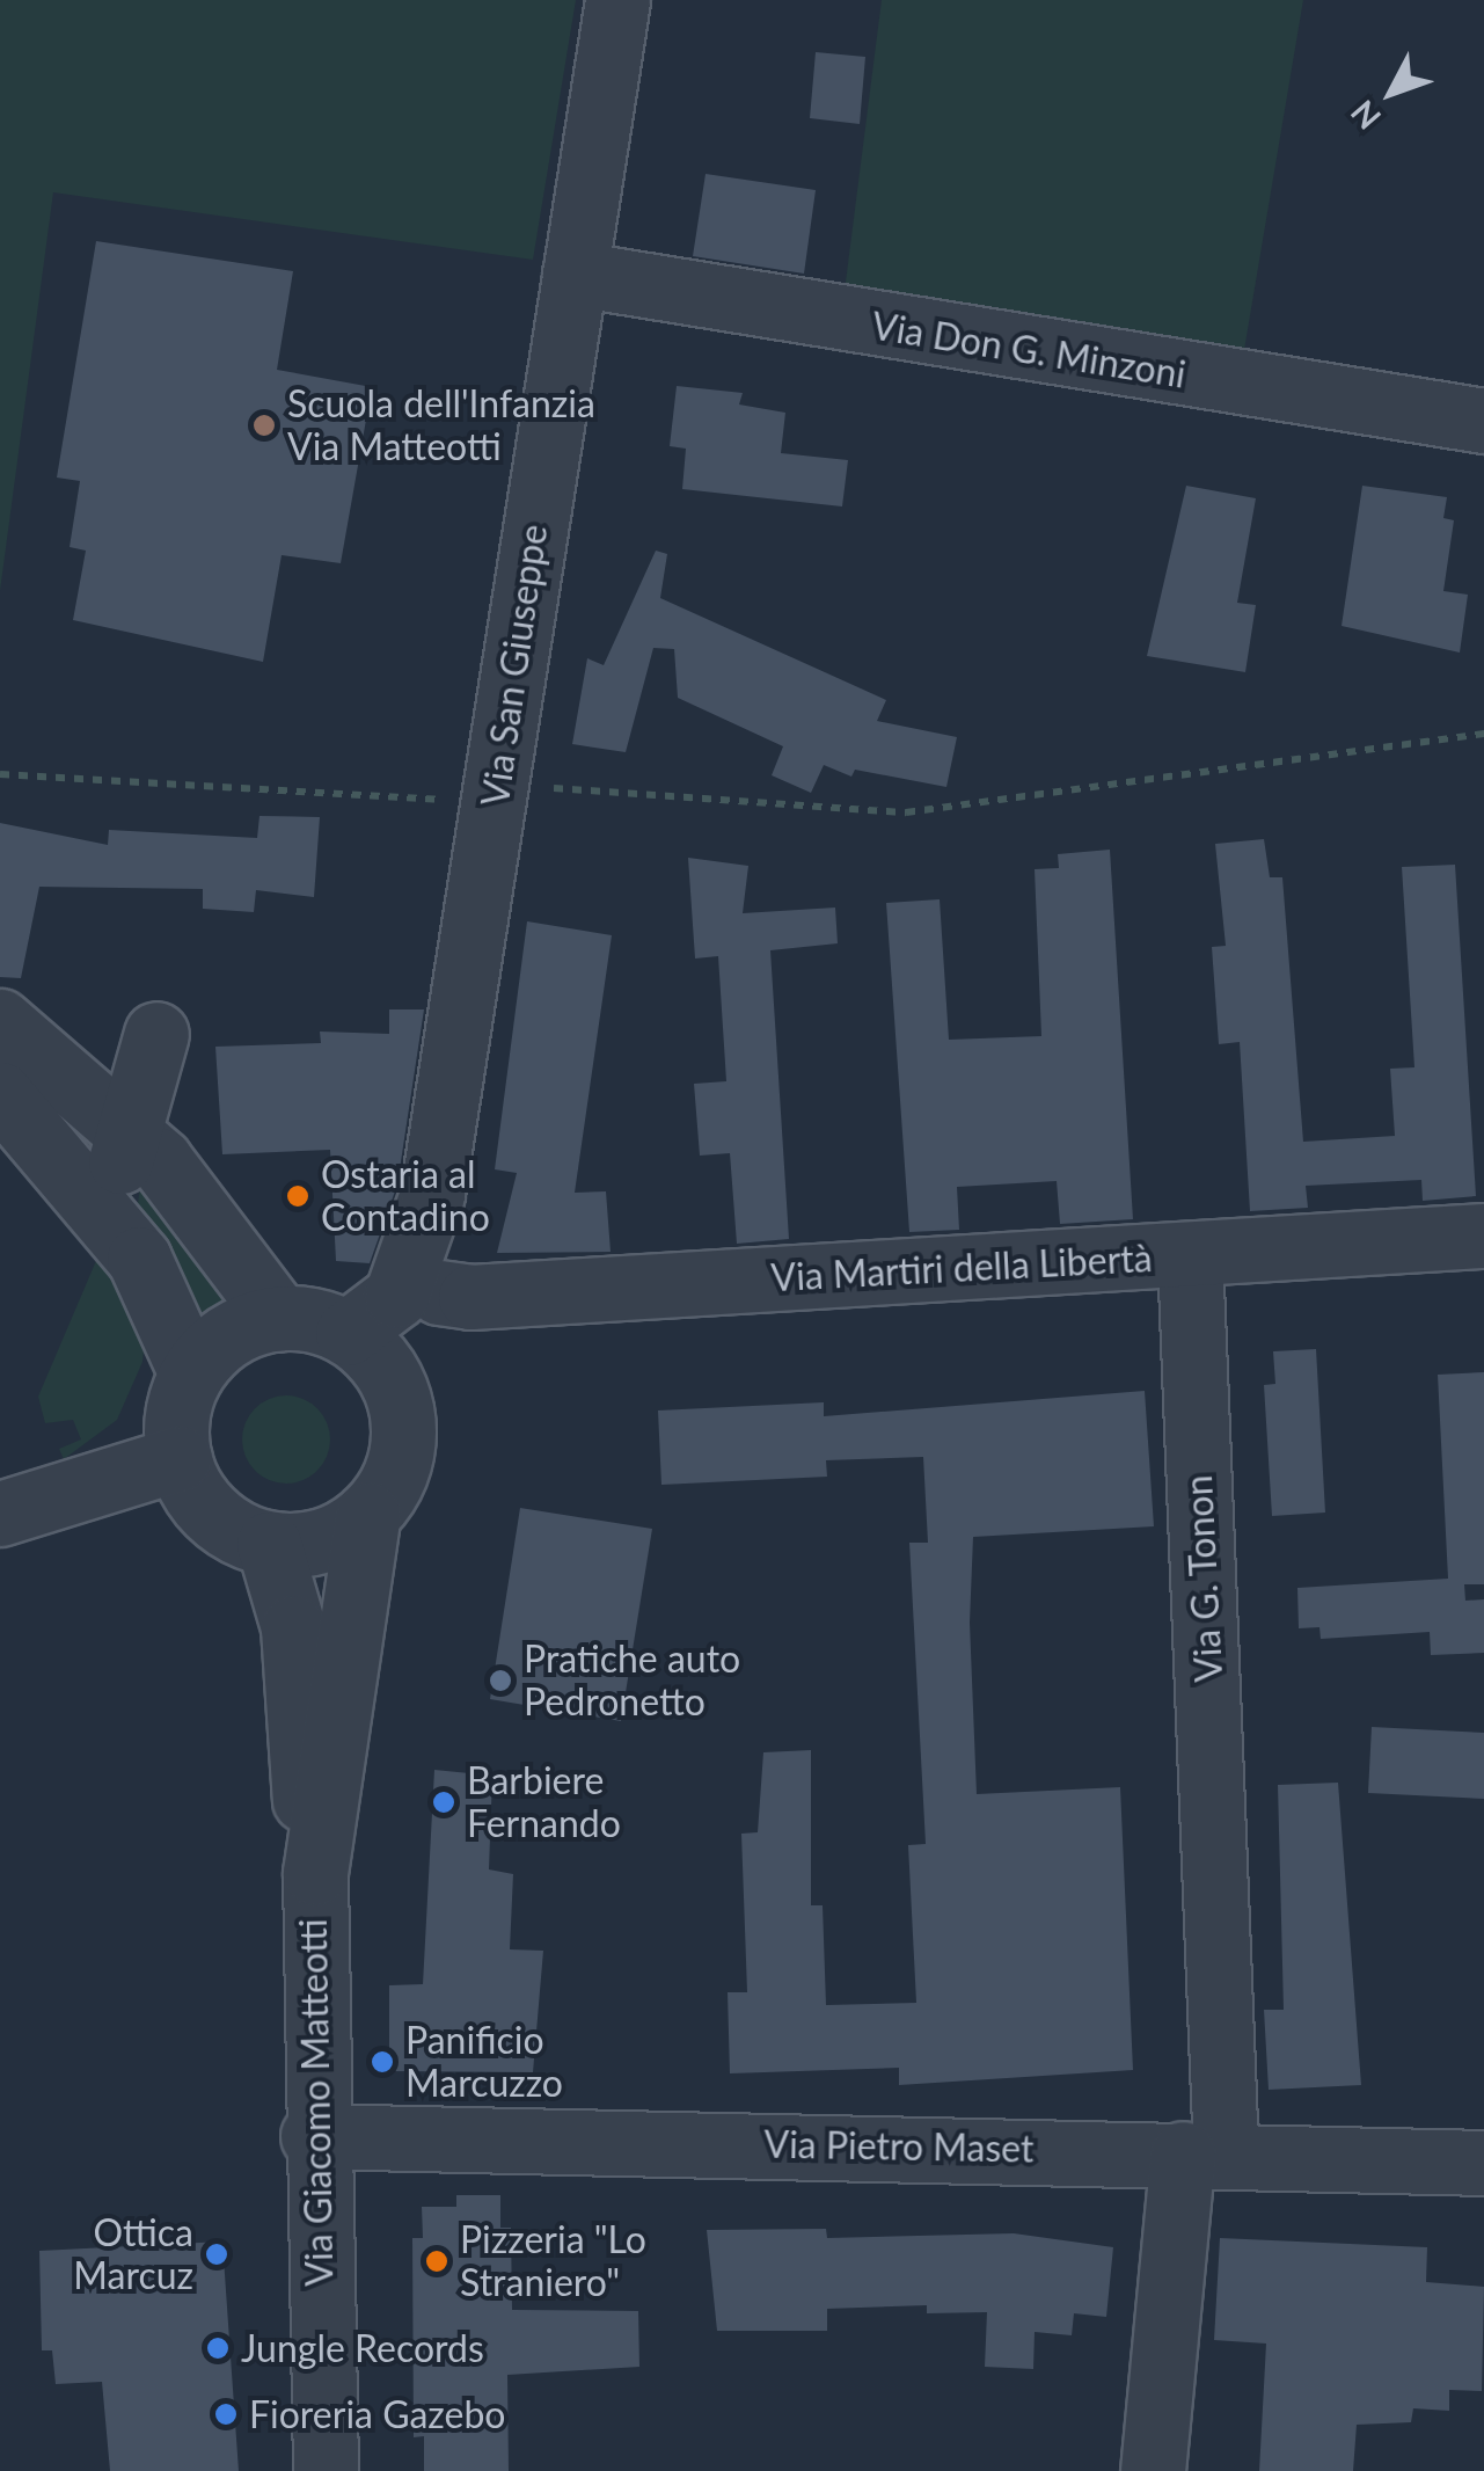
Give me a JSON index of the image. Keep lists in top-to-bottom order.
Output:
{
  "streets": {
    "street": [
      "Via Don G. Minzoni",
      "Via San Giuseppe",
      "Via Martiri della Libertà",
      "Via G. Tonon",
      "Via Giacomo Matteotti",
      "Via Pietro Maset"
    ]
  },
  "crossings": [
    ["Via Don G. Minzoni", "Via San Giuseppe"],
    ["Via San Giuseppe", "Via Martiri della Libertà"],
    ["Via San Giuseppe", "Via Giacomo Matteotti"],
    ["Via Martiri della Libertà", "Via G. Tonon"],
    ["Via G. Tonon", "Via Pietro Maset"],
    ["Via Giacomo Matteotti", "Via Pietro Maset"]
  ],
  "places": [
    "Scuola dell'Infanzia Via Matteotti",
    "Ostaria al Contadino",
    "Pratiche auto Pedronetto",
    "Barbiere Fernando",
    "Panificio Marcuzzo",
    "Ottica Marcuz",
    "Pizzeria \"Lo Straniero\"",
    "Jungle Records",
    "Fioreria Gazebo"
  ],
  "north": "bottom left"
}
